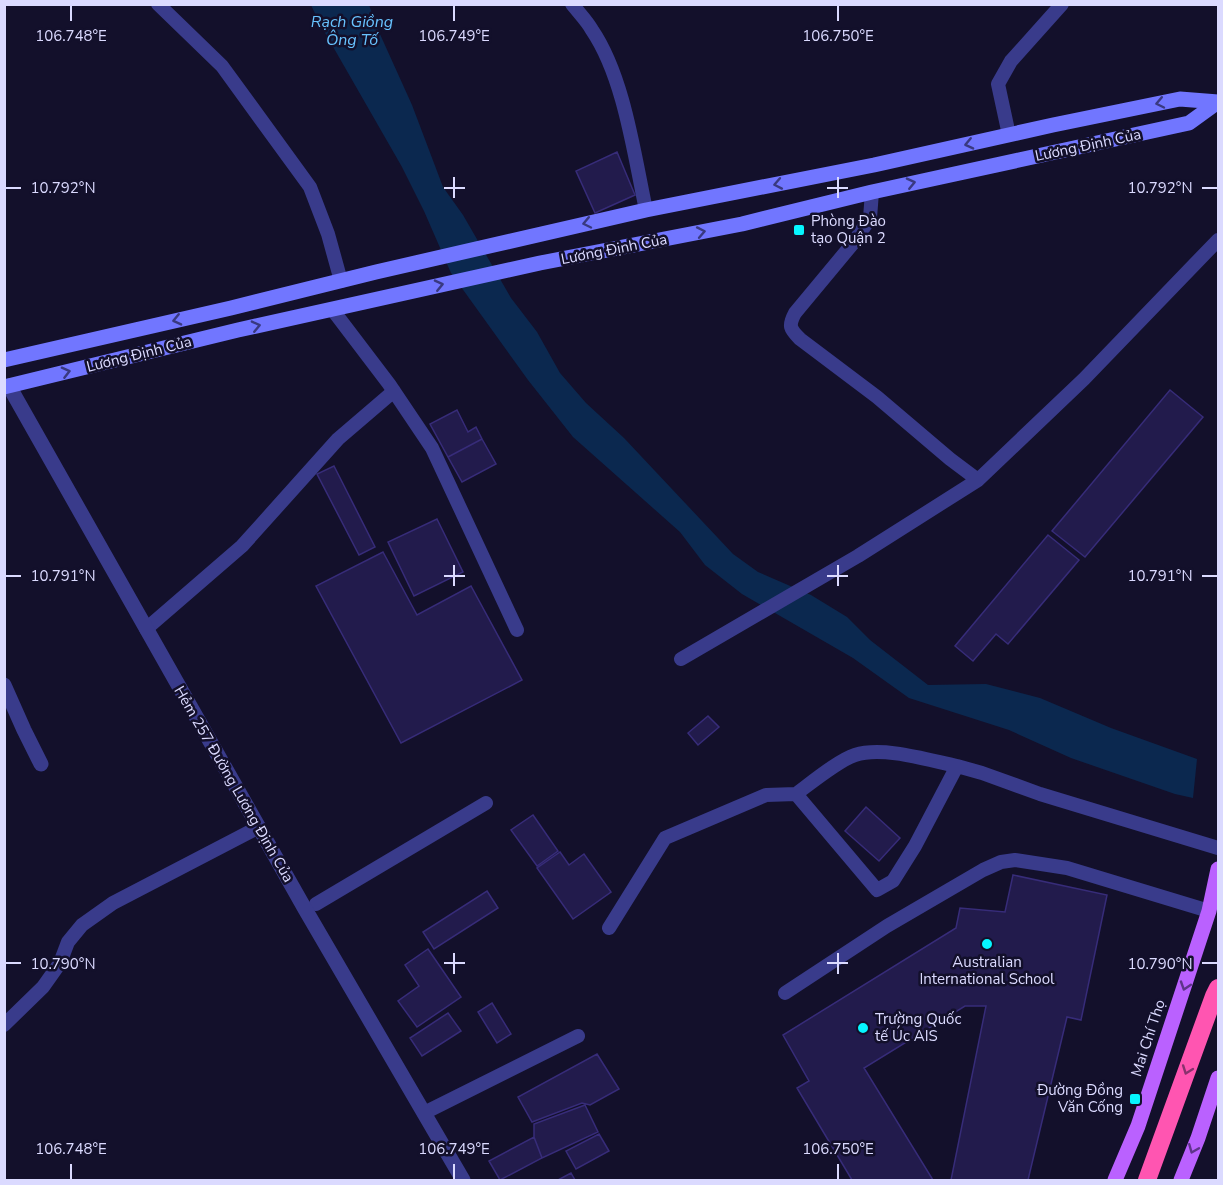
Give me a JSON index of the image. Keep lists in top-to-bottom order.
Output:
{
  "streets": {
    "main road": ["Lương Định Của", "Mai Chí Thọ"],
    "street": ["Hẻm 257 Đường Lương Định Của"]
  },
  "crossings": [
    ["Lương Định Của", "Hẻm 257 Đường Lương Định Của"]
  ],
  "water": ["Rạch Giồng Ông Tố"],
  "places": {
    "transit": ["Phòng Đào tạo Quận 2", "Đường Đồng Văn Cống"],
    "other": ["Australian International School", "Trường Quốc tế Úc AIS"]
  },
  "coordinates": [
    "106.748°E",
    "106.749°E",
    "106.750°E",
    "10.792°N",
    "10.791°N",
    "10.790°N"
  ]
}
